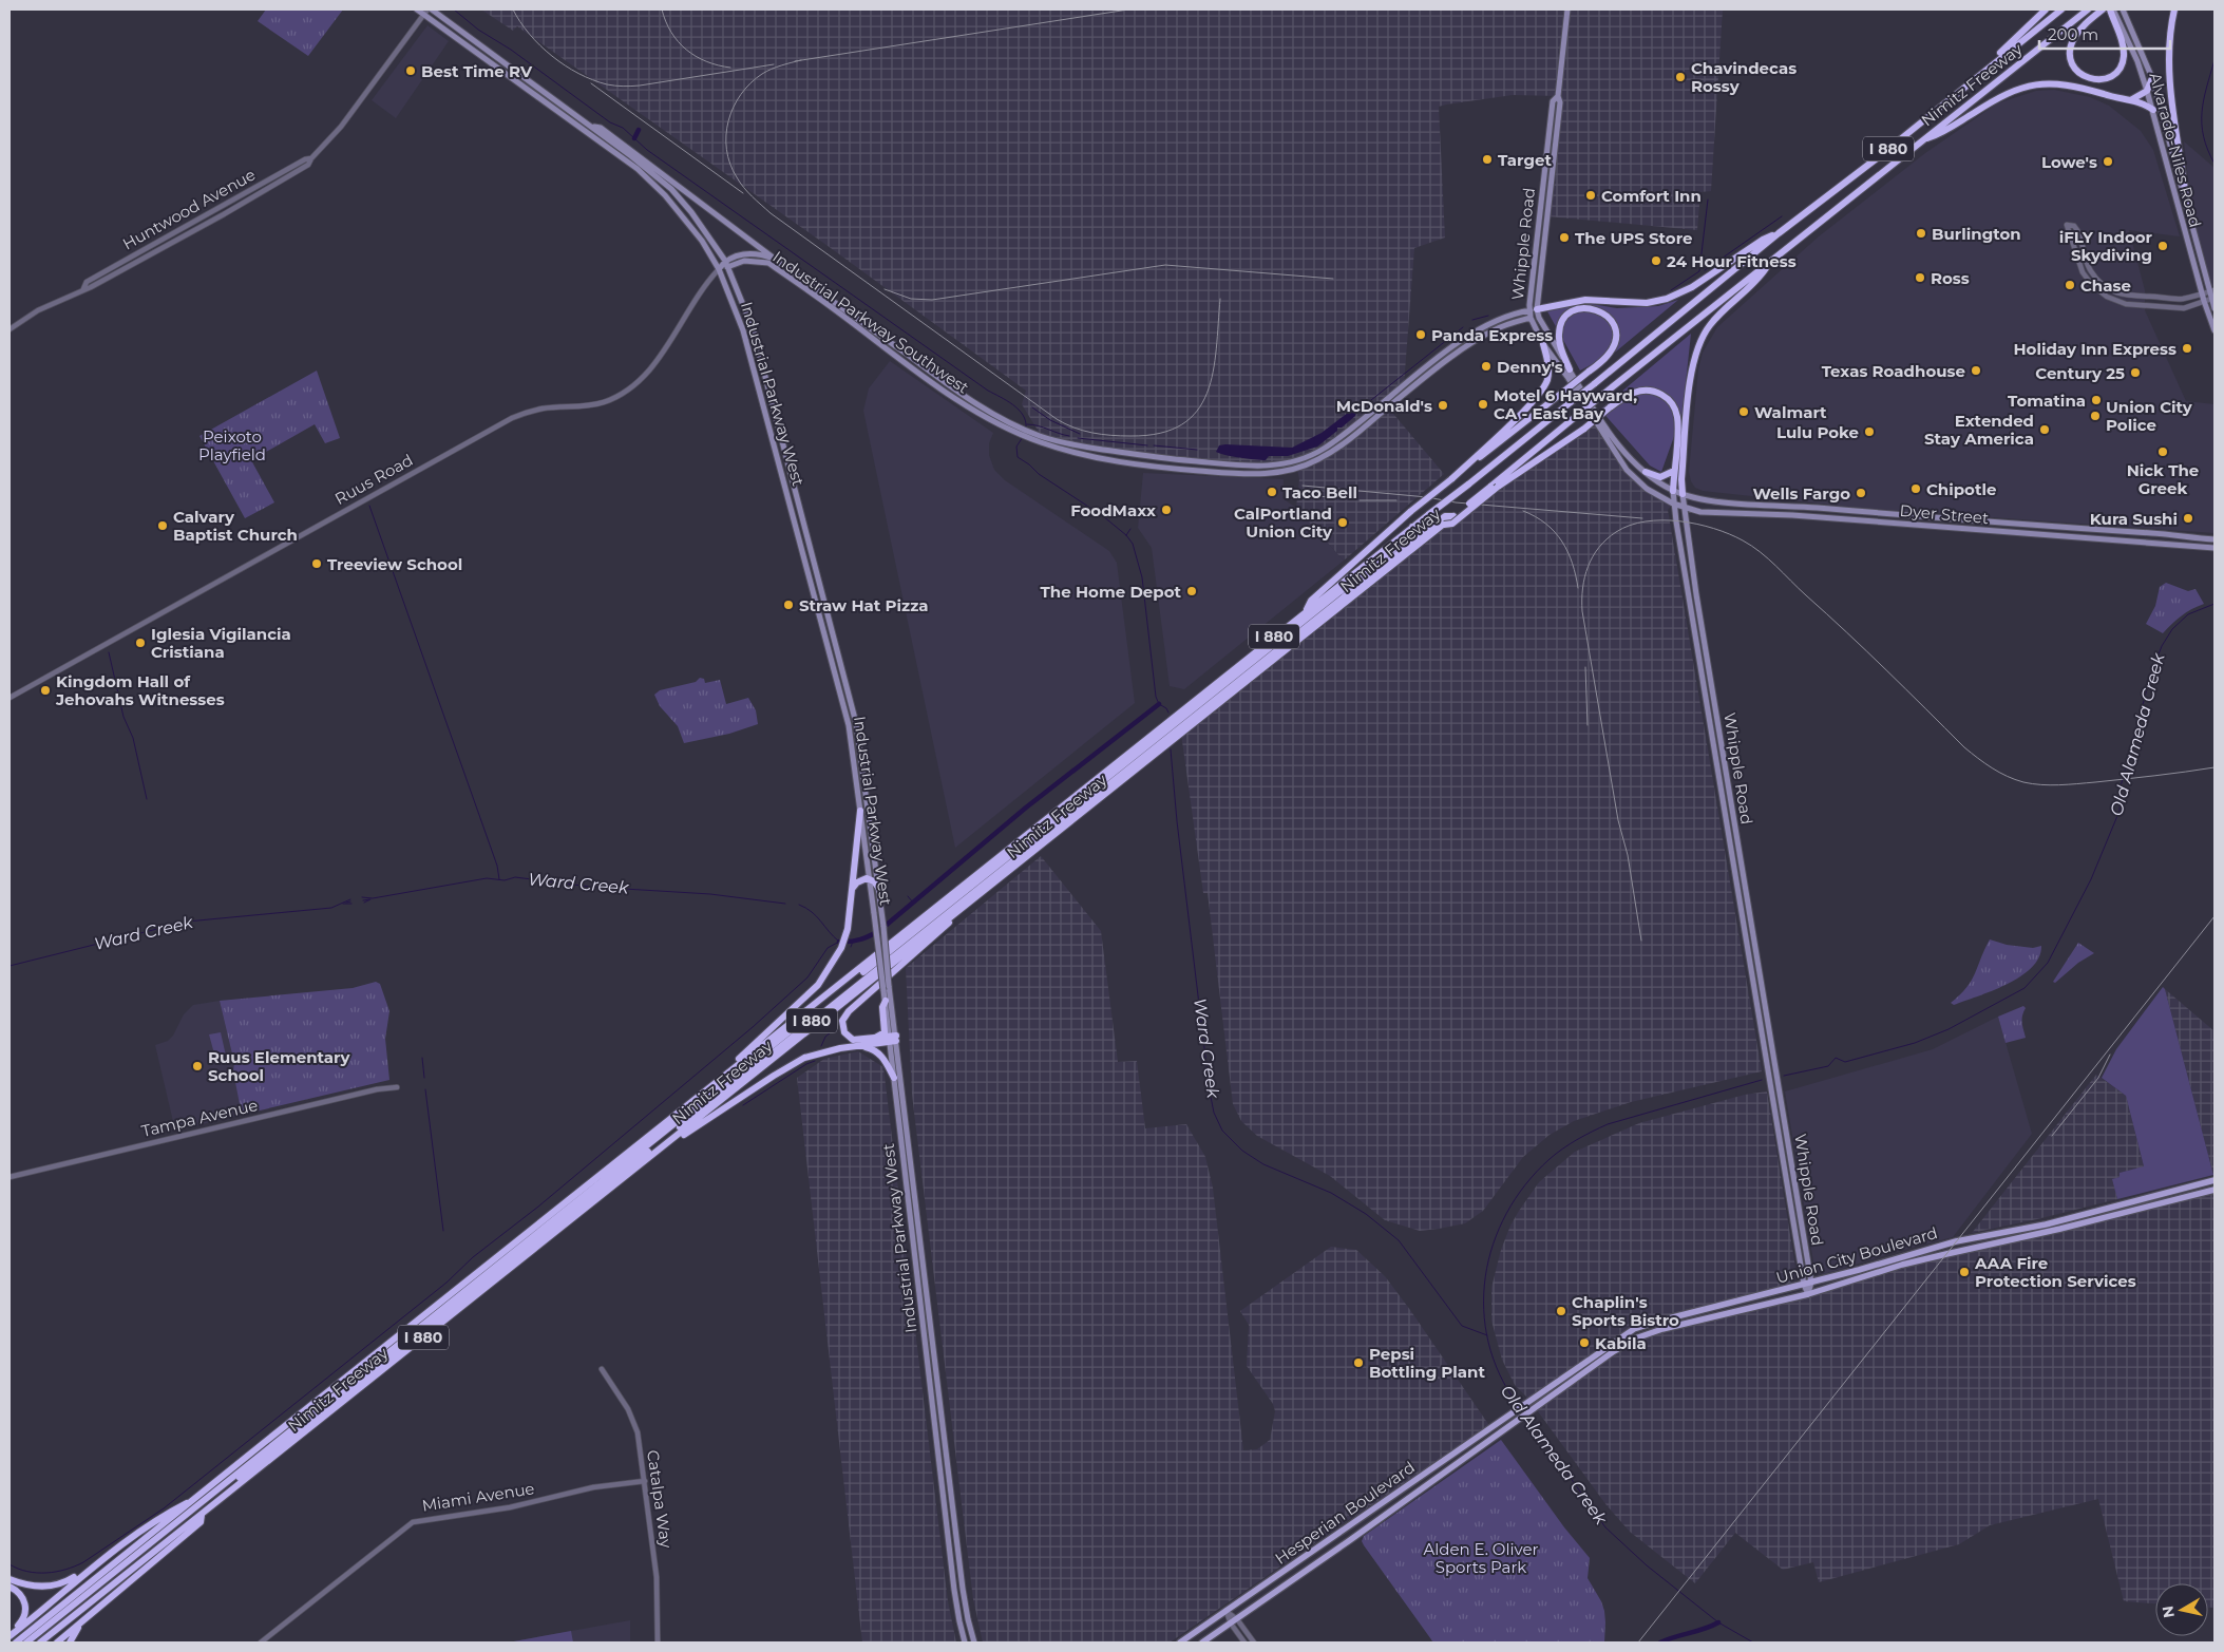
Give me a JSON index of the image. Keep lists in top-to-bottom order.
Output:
{
  "streets": {
    "highway": ["Nimitz Freeway", "I 880"],
    "main road": [
      "Alvarado-Niles Road",
      "Whipple Road",
      "Industrial Parkway Southwest",
      "Industrial Parkway West",
      "Dyer Street",
      "Union City Boulevard",
      "Hesperian Boulevard"
    ],
    "street": [
      "Huntwood Avenue",
      "Ruus Road",
      "Tampa Avenue",
      "Miami Avenue",
      "Catalpa Way"
    ]
  },
  "crossings": [
    ["Nimitz Freeway", "I 880"],
    ["Huntwood Avenue", "Industrial Parkway West"],
    ["Whipple Road", "Industrial Parkway Southwest"],
    ["Whipple Road", "Dyer Street"],
    ["Whipple Road", "Union City Boulevard"],
    ["Industrial Parkway Southwest", "Industrial Parkway West"],
    ["Industrial Parkway Southwest", "Ruus Road"],
    ["Industrial Parkway West", "Ruus Road"],
    ["Union City Boulevard", "Hesperian Boulevard"],
    ["Miami Avenue", "Catalpa Way"]
  ],
  "water": ["Old Alameda Creek", "Ward Creek"],
  "parks": ["Peixoto Playfield", "Alden E. Oliver Sports Park"],
  "places": [
    "Best Time RV",
    "Chavindecas Rossy",
    "Target",
    "Lowe's",
    "Comfort Inn",
    "Burlington",
    "The UPS Store",
    "iFLY Indoor Skydiving",
    "24 Hour Fitness",
    "Ross",
    "Chase",
    "Panda Express",
    "Holiday Inn Express",
    "Denny's",
    "Texas Roadhouse",
    "Century 25",
    "Tomatina",
    "Motel 6 Hayward, CA - East Bay",
    "McDonald's",
    "Walmart",
    "Union City Police",
    "Extended Stay America",
    "Lulu Poke",
    "Nick The Greek",
    "Chipotle",
    "Taco Bell",
    "Wells Fargo",
    "FoodMaxx",
    "Kura Sushi",
    "CalPortland Union City",
    "Calvary Baptist Church",
    "Treeview School",
    "The Home Depot",
    "Straw Hat Pizza",
    "Iglesia Vigilancia Cristiana",
    "Kingdom Hall of Jehovahs Witnesses",
    "Ruus Elementary School",
    "AAA Fire Protection Services",
    "Chaplin's Sports Bistro",
    "Kabila",
    "Pepsi Bottling Plant"
  ],
  "scale_bar": "200 m",
  "north": "left"
}
